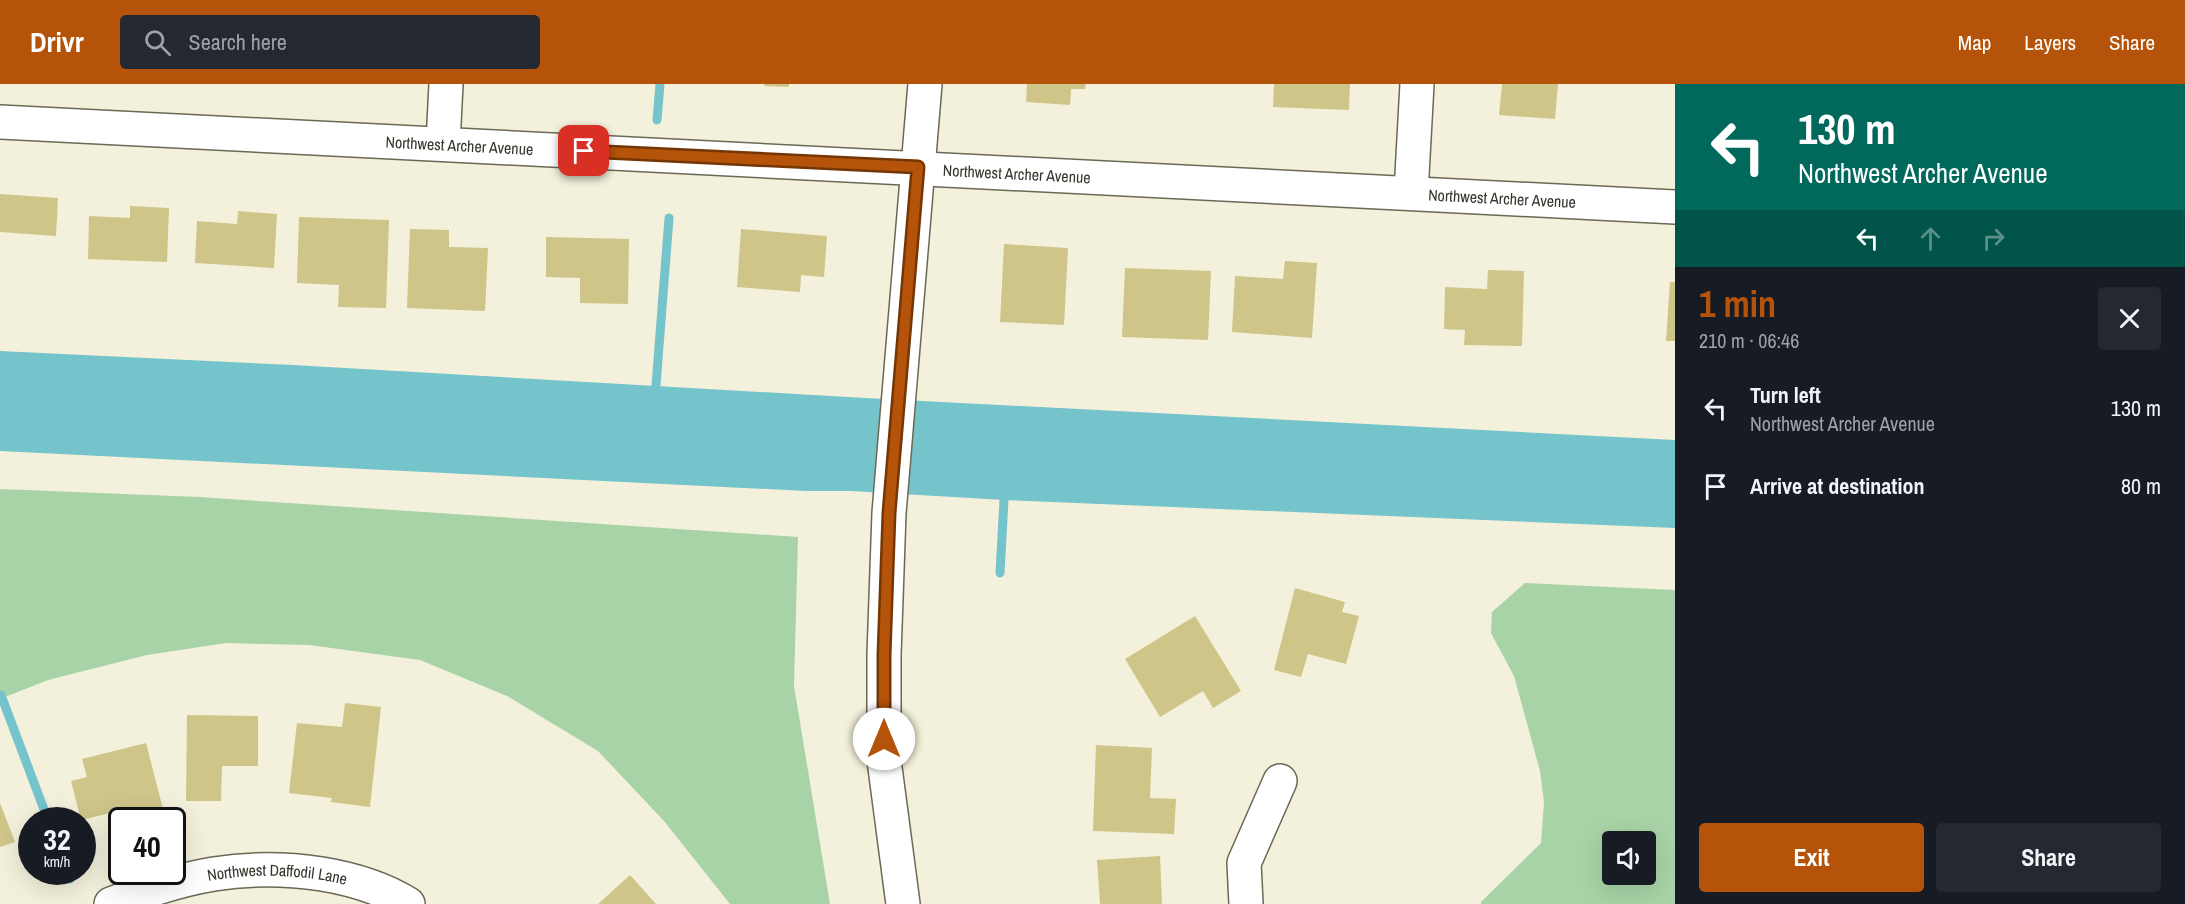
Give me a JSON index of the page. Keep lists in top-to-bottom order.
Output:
{
  "streets": {
    "street": ["Northwest Archer Avenue", "Northwest Daffodil Lane"]
  },
  "page": {
    "header": "Drivr",
    "search": "Search here",
    "nav": ["Map", "Layers", "Share"],
    "turn": ["130 m", "Northwest Archer Avenue"],
    "heading": ["1 min", "210 m · 06:46"],
    "list": [
      {
        "name": "Turn left",
        "note": "Northwest Archer Avenue",
        "value": "130 m"
      },
      {
        "name": "Arrive at destination",
        "value": "80 m"
      }
    ],
    "speed": "32 km/h",
    "limit": "40",
    "buttons": ["Exit", "Share"]
  }
}
